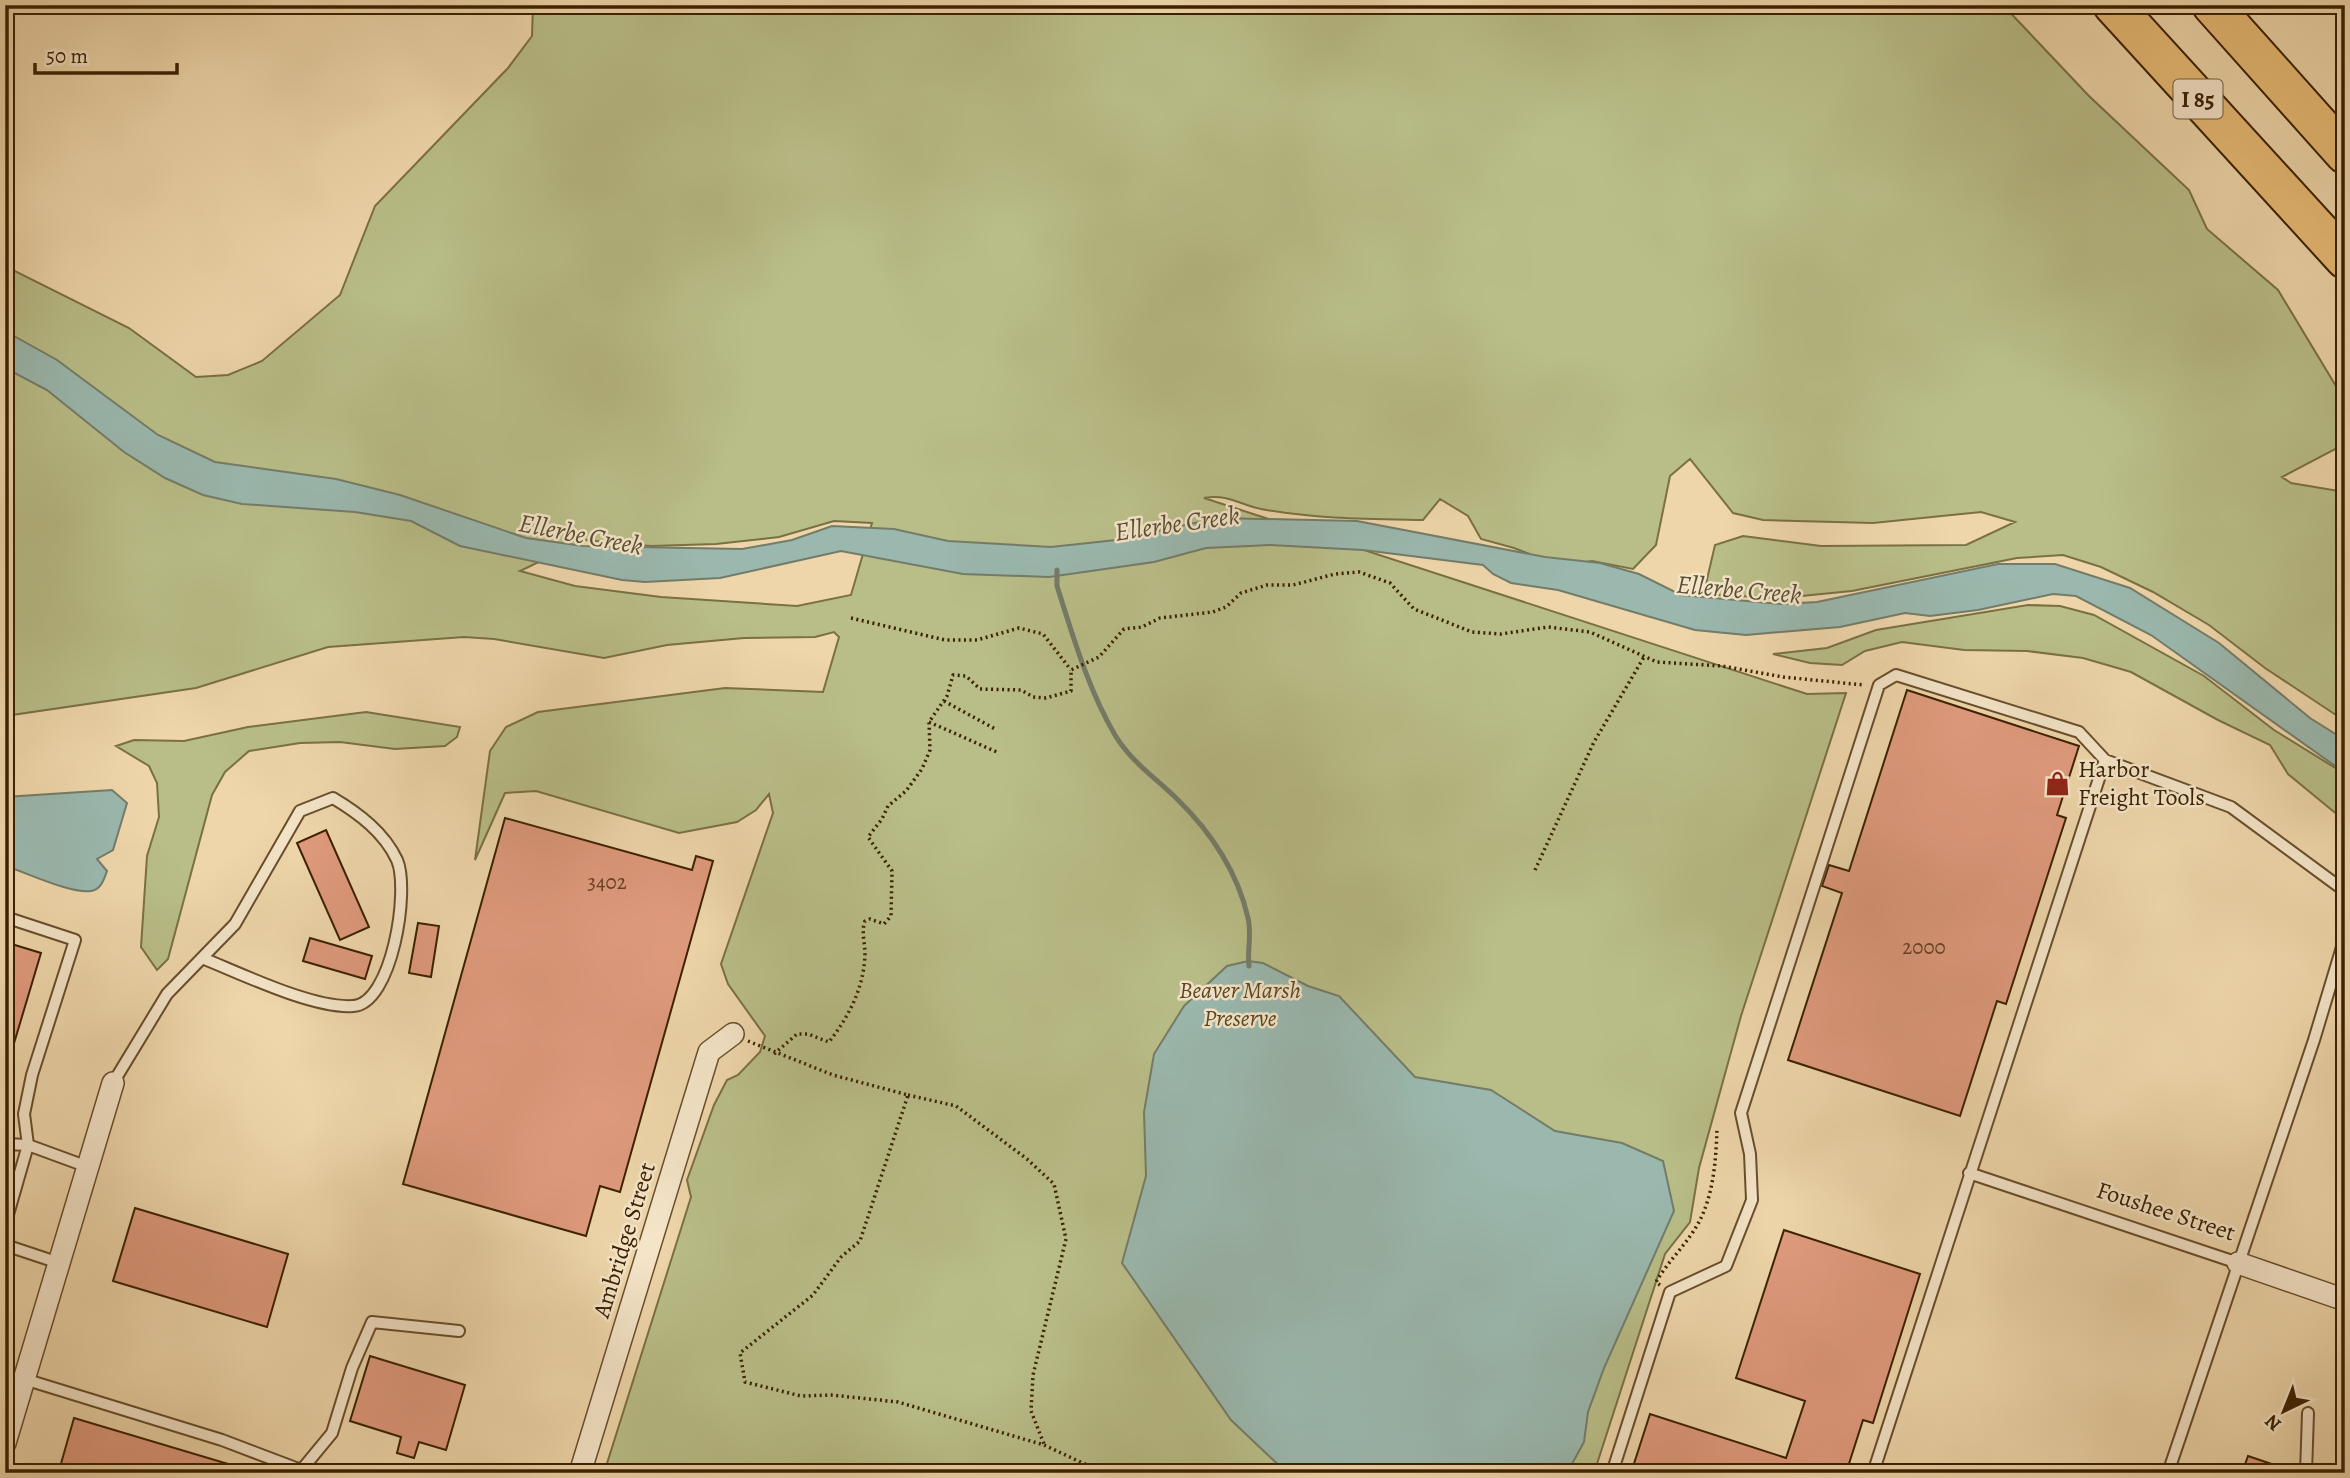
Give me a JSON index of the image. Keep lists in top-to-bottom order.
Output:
{
  "streets": {
    "highway": ["I 85"],
    "street": ["Foushee Street", "Ambridge Street"]
  },
  "water": ["Ellerbe Creek"],
  "parks": ["Beaver Marsh Preserve"],
  "places": {
    "shop": ["Harbor Freight Tools"]
  },
  "house_numbers": ["3402", "2000"],
  "scale_bar": "50 m",
  "north": "bottom left"
}
